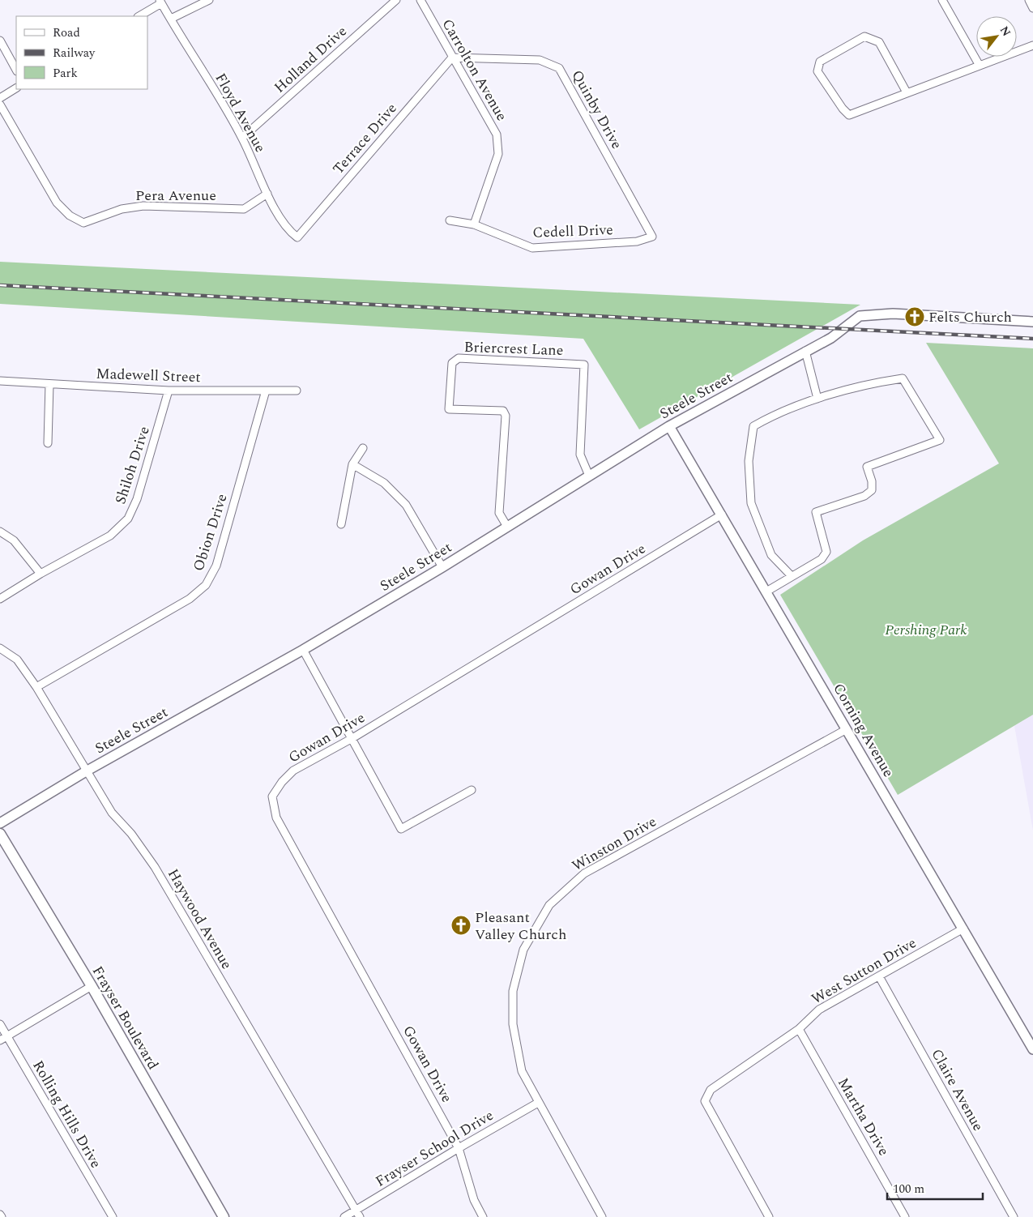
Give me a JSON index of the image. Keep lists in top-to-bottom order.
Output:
{
  "streets": {
    "main road": ["Frayser Boulevard"],
    "street": [
      "Holland Drive",
      "Carrolton Avenue",
      "Quinby Drive",
      "Floyd Avenue",
      "Terrace Drive",
      "Pera Avenue",
      "Cedell Drive",
      "Briercrest Lane",
      "Madewell Street",
      "Steele Street",
      "Shiloh Drive",
      "Obion Drive",
      "Gowan Drive",
      "Corning Avenue",
      "Winston Drive",
      "Haywood Avenue",
      "West Sutton Drive",
      "Claire Avenue",
      "Rolling Hills Drive",
      "Martha Drive",
      "Frayser School Drive"
    ]
  },
  "crossings": [
    ["Holland Drive", "Floyd Avenue"],
    ["Carrolton Avenue", "Quinby Drive"],
    ["Carrolton Avenue", "Terrace Drive"],
    ["Carrolton Avenue", "Cedell Drive"],
    ["Quinby Drive", "Terrace Drive"],
    ["Quinby Drive", "Cedell Drive"],
    ["Floyd Avenue", "Terrace Drive"],
    ["Floyd Avenue", "Pera Avenue"],
    ["Briercrest Lane", "Steele Street"],
    ["Madewell Street", "Shiloh Drive"],
    ["Madewell Street", "Obion Drive"],
    ["Steele Street", "Corning Avenue"],
    ["Steele Street", "Haywood Avenue"],
    ["Obion Drive", "Haywood Avenue"],
    ["Gowan Drive", "Corning Avenue"],
    ["Gowan Drive", "Frayser School Drive"],
    ["Corning Avenue", "Winston Drive"],
    ["Corning Avenue", "West Sutton Drive"],
    ["Winston Drive", "Frayser School Drive"],
    ["Haywood Avenue", "Frayser School Drive"],
    ["West Sutton Drive", "Claire Avenue"],
    ["West Sutton Drive", "Martha Drive"]
  ],
  "parks": ["Pershing Park"],
  "places": {
    "church": ["Felts Church", "Pleasant Valley Church"]
  },
  "legend": ["Road", "Railway", "Park"],
  "scale_bar": "100 m",
  "north": "top right"
}
